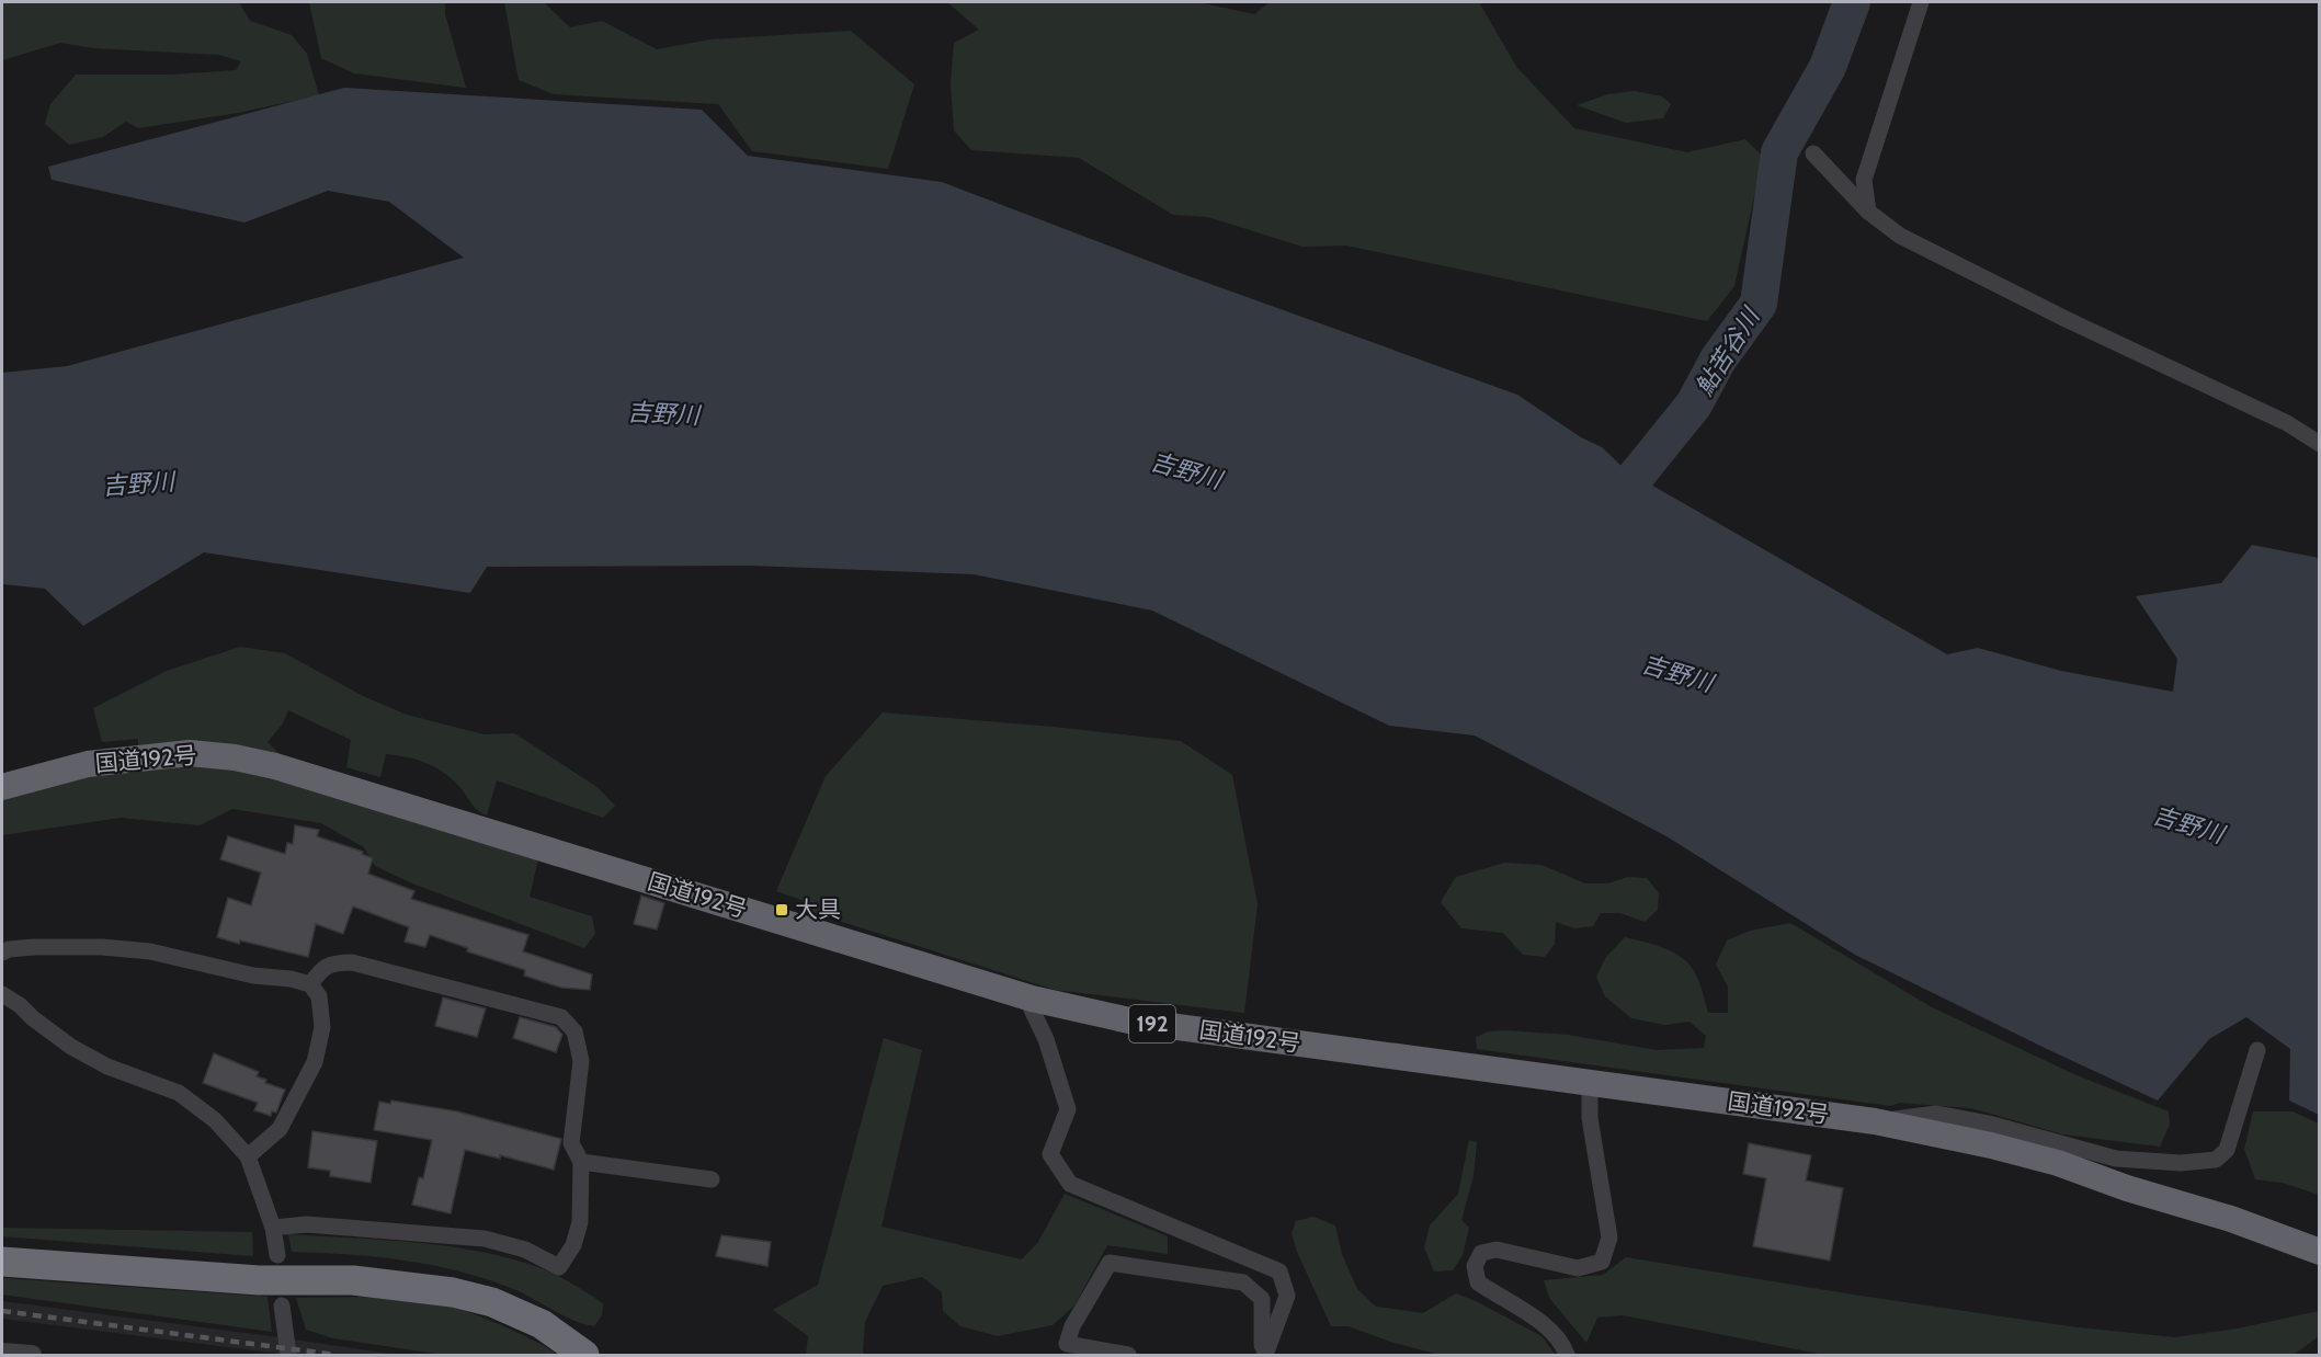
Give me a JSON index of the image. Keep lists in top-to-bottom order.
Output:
{
  "streets": {
    "highway": ["国道192号", "192"]
  },
  "water": ["鮎苦谷川", "吉野川"],
  "places": {
    "transit": ["大具"]
  }
}
